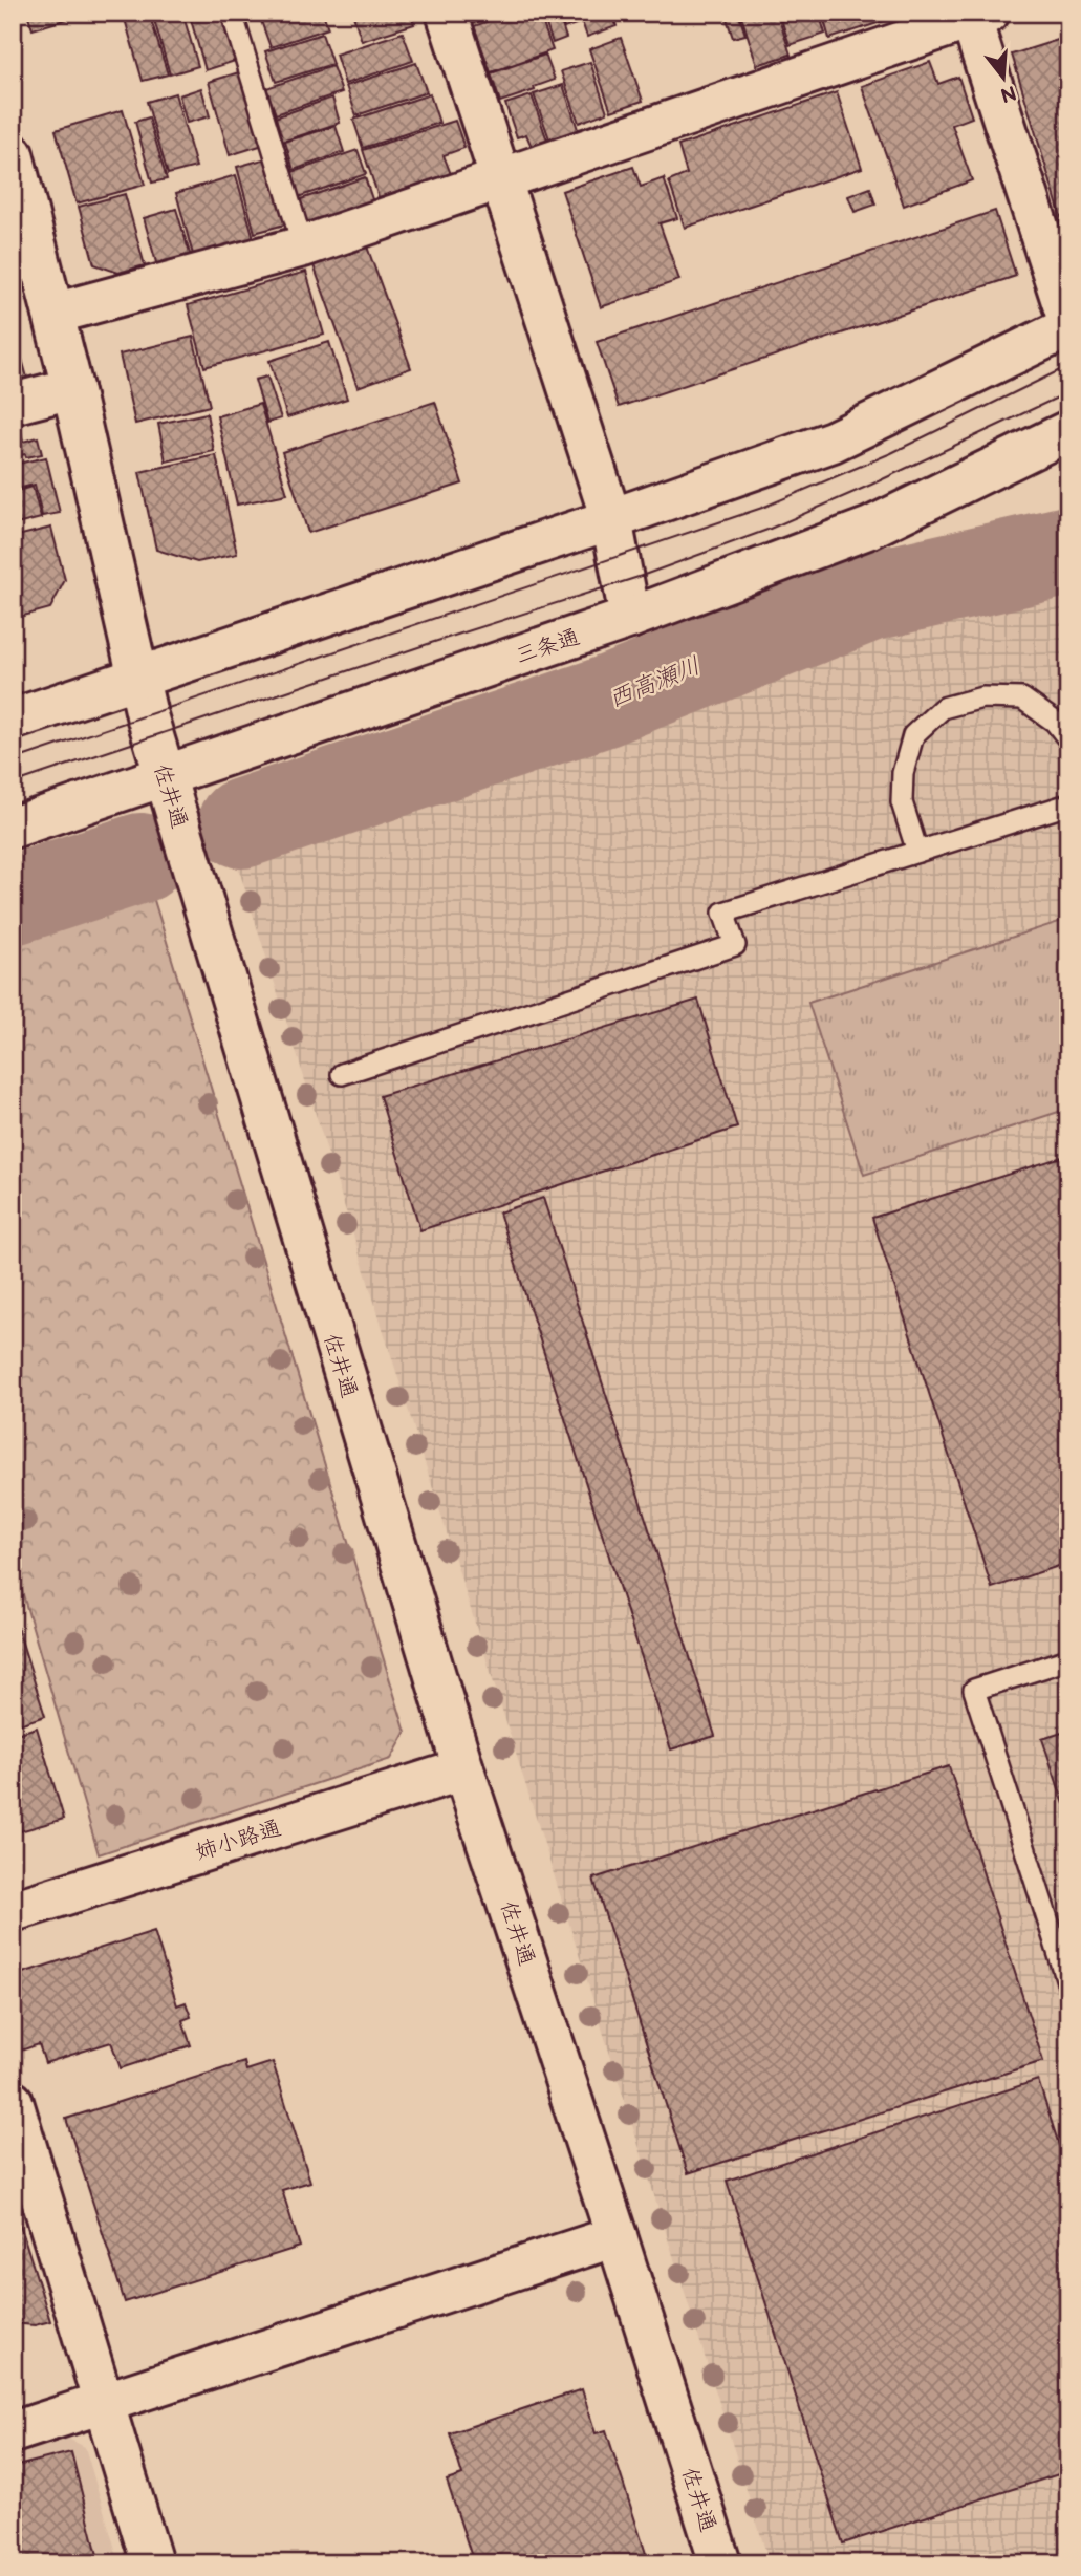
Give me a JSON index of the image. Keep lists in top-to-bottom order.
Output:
{
  "streets": {
    "street": ["三条通", "佐井通", "姉小路通"]
  },
  "crossings": [
    ["三条通", "佐井通"],
    ["佐井通", "姉小路通"]
  ],
  "water": ["西高瀬川"],
  "north": "bottom"
}
